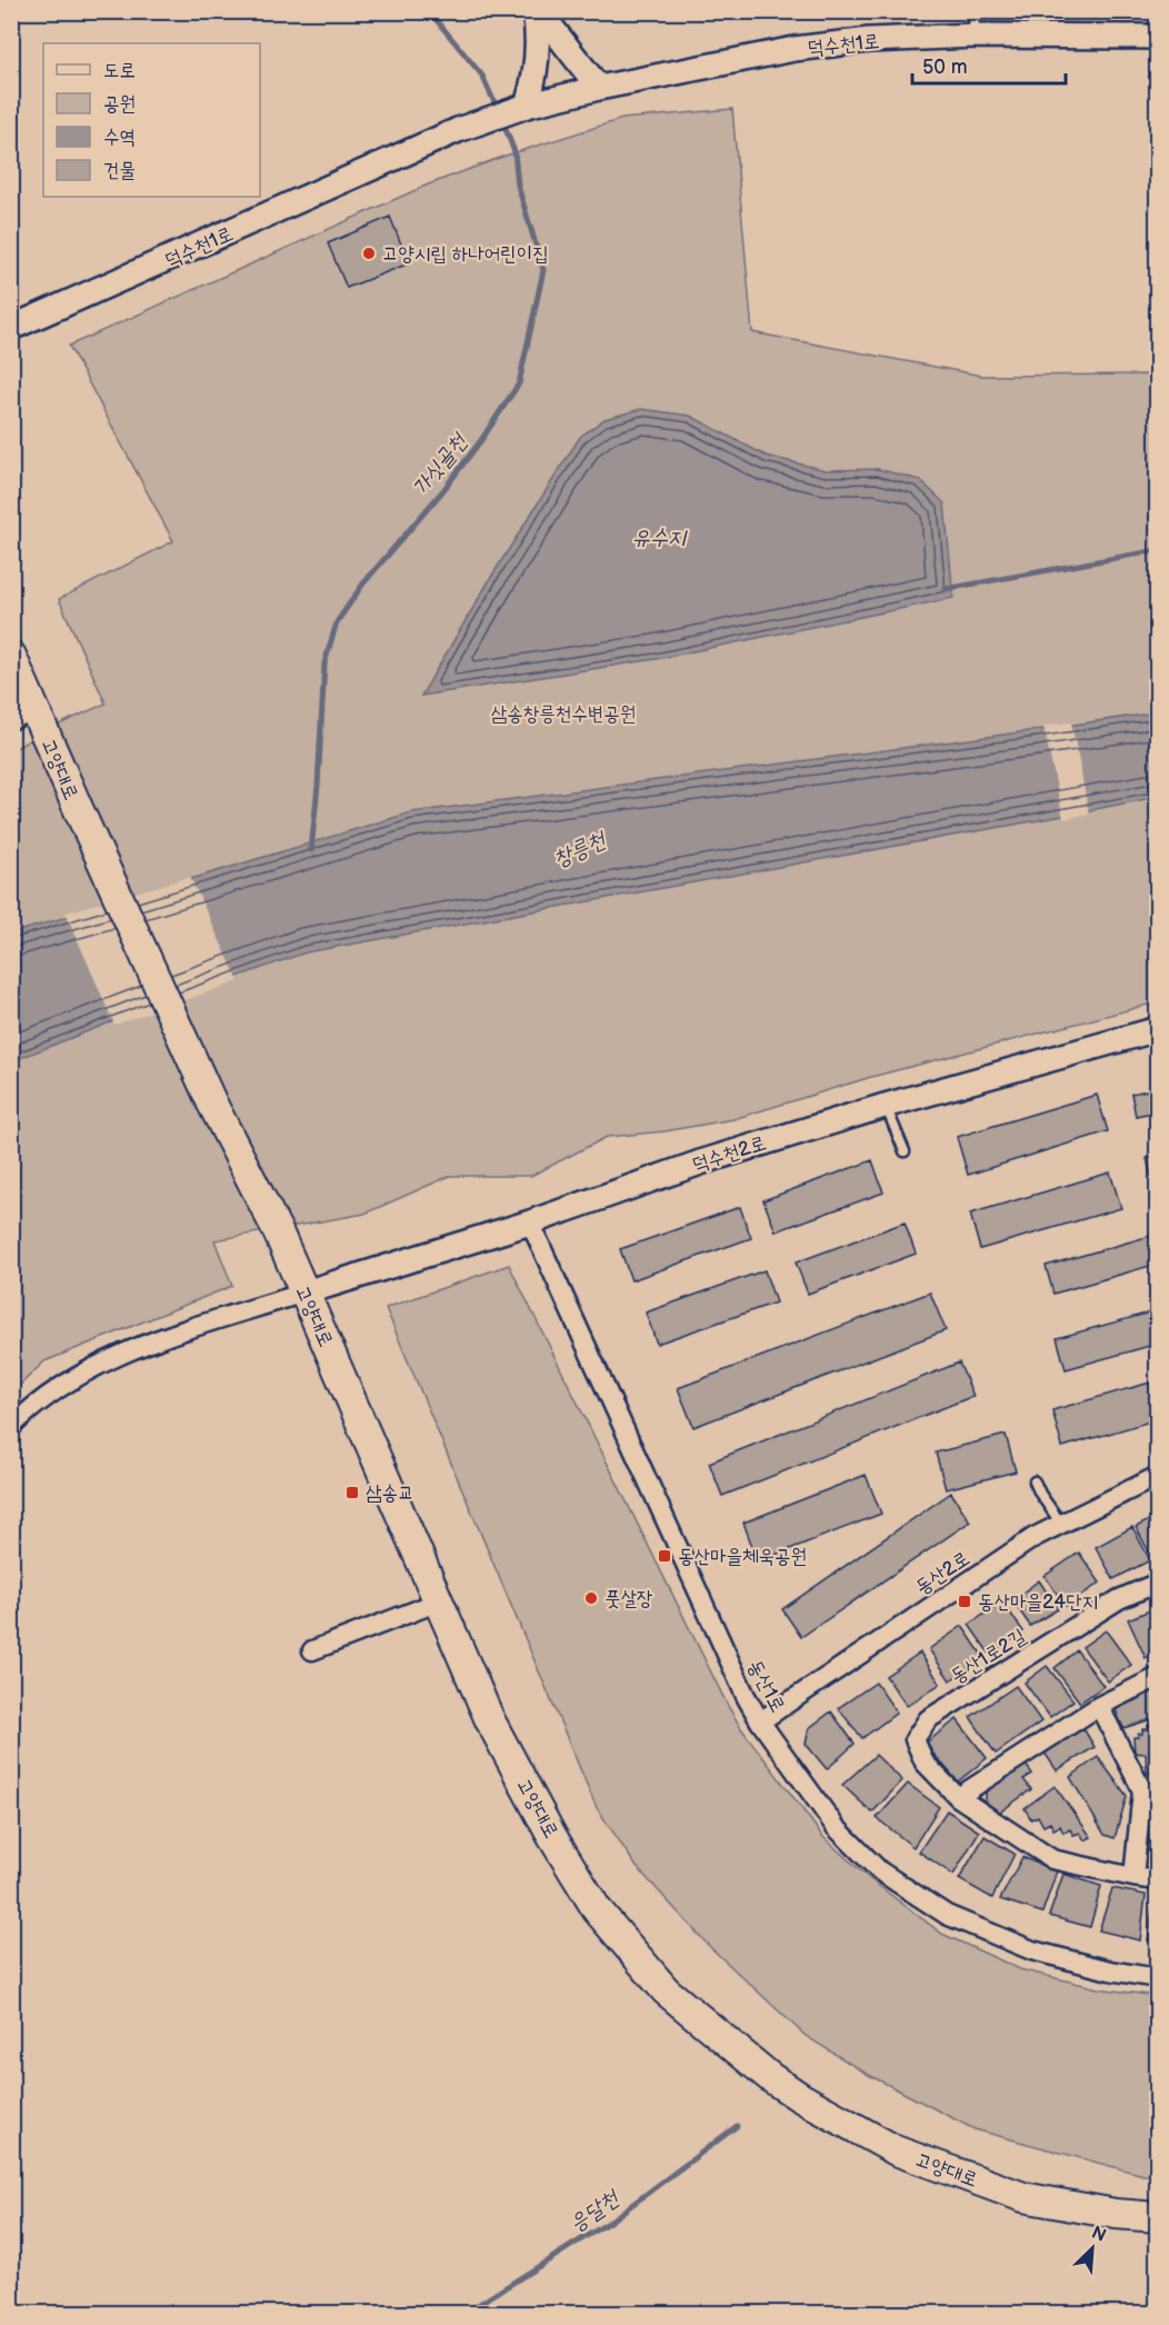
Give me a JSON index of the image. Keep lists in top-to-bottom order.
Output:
{
  "streets": {
    "main road": ["고양대로"],
    "street": [
      "덕수천1로",
      "덕수천2로",
      "동산2로",
      "동산1로2길",
      "동산1로"
    ]
  },
  "crossings": [
    ["고양대로", "덕수천2로"],
    ["덕수천2로", "동산1로"],
    ["동산2로", "동산1로"]
  ],
  "water": [
    "가싯골천",
    "유수지",
    "창릉천",
    "응달천"
  ],
  "parks": ["삼송창릉천수변공원"],
  "places": {
    "other": ["고양시립 하나어린이집", "풋살장"],
    "transit": ["삼송교", "동산마을체욱공원", "동산마을24단지"]
  },
  "legend": [
    "도로",
    "공원",
    "수역",
    "건물"
  ],
  "scale_bar": "50 m",
  "north": "top right"
}
